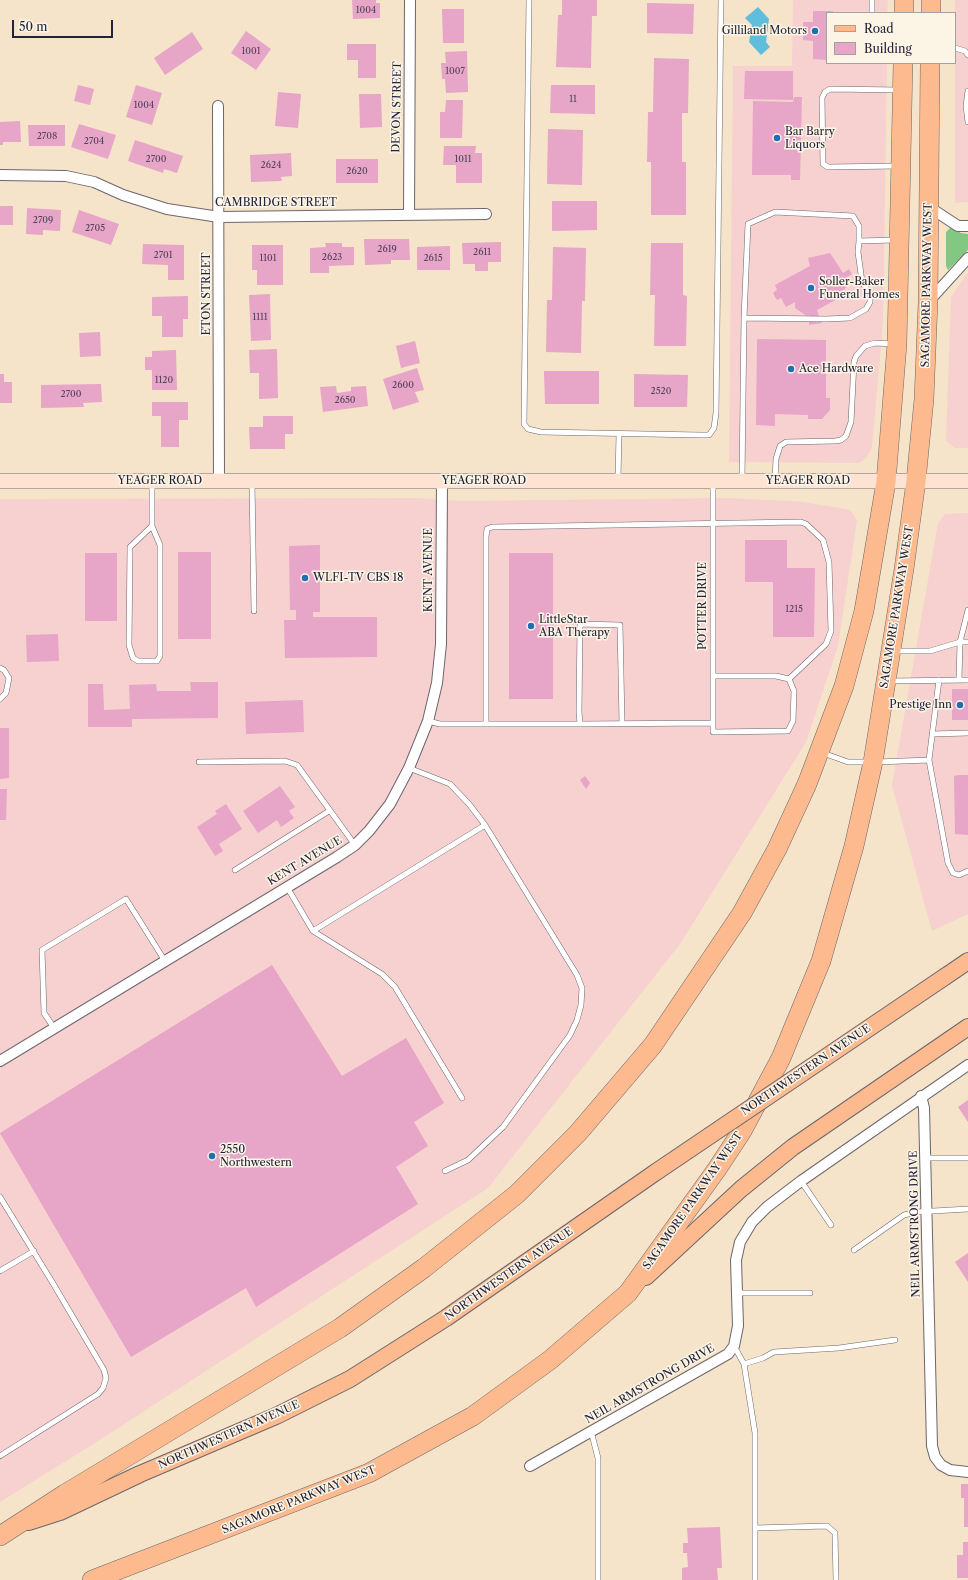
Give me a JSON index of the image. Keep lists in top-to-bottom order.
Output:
{
  "streets": {
    "highway": ["SAGAMORE PARKWAY WEST"],
    "main road": ["NORTHWESTERN AVENUE"],
    "street": [
      "DEVON STREET",
      "CAMBRIDGE STREET",
      "ETON STREET",
      "YEAGER ROAD",
      "KENT AVENUE",
      "NEIL ARMSTRONG DRIVE"
    ],
    "lane": ["POTTER DRIVE"]
  },
  "crossings": [
    ["DEVON STREET", "CAMBRIDGE STREET"],
    ["CAMBRIDGE STREET", "ETON STREET"],
    ["SAGAMORE PARKWAY WEST", "YEAGER ROAD"],
    ["ETON STREET", "YEAGER ROAD"],
    ["YEAGER ROAD", "KENT AVENUE"],
    ["YEAGER ROAD", "POTTER DRIVE"]
  ],
  "places": [
    "Gilliland Motors",
    "Bar Barry Liquors",
    "Soller-Baker Funeral Homes",
    "Ace Hardware",
    "WLFI-TV CBS 18",
    "LittleStar ABA Therapy",
    "Prestige Inn",
    "2550 Northwestern"
  ],
  "house_numbers": [
    "1004",
    "1001",
    "1007",
    "11",
    "1004",
    "2708",
    "2704",
    "2700",
    "1011",
    "2624",
    "2620",
    "2709",
    "2705",
    "2619",
    "2611",
    "2701",
    "2623",
    "1101",
    "2615",
    "1111",
    "1120",
    "2600",
    "2520",
    "2700",
    "2650",
    "1215"
  ],
  "legend": ["Road", "Building"],
  "scale_bar": "50 m"
}
